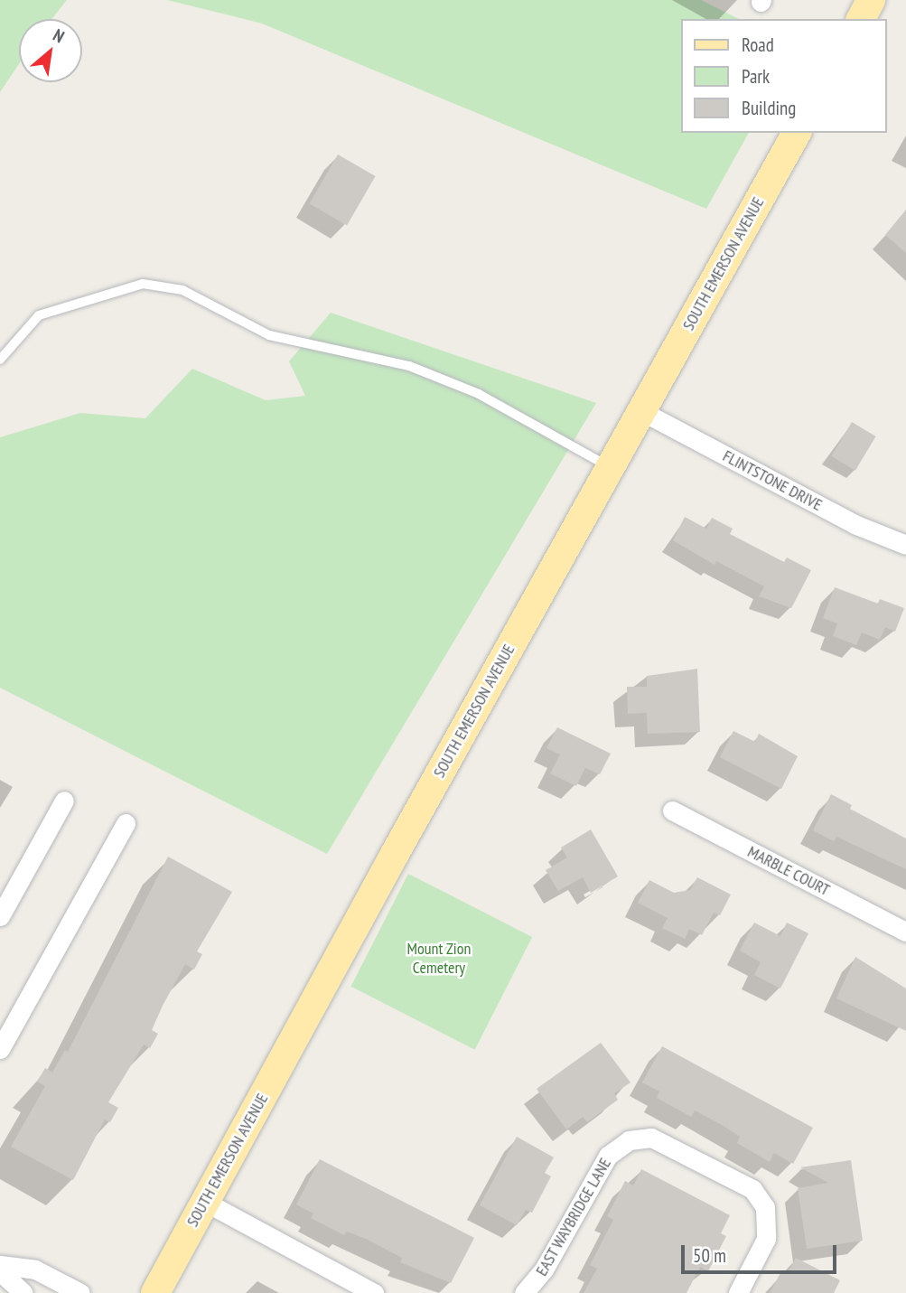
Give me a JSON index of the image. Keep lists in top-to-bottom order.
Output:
{
  "streets": {
    "main road": ["SOUTH EMERSON AVENUE"],
    "street": ["FLINTSTONE DRIVE", "MARBLE COURT", "EAST WAYBRIDGE LANE"]
  },
  "crossings": [
    ["SOUTH EMERSON AVENUE", "FLINTSTONE DRIVE"]
  ],
  "parks": ["Mount Zion Cemetery"],
  "legend": ["Road", "Park", "Building"],
  "scale_bar": "50 m",
  "north": "top right"
}
